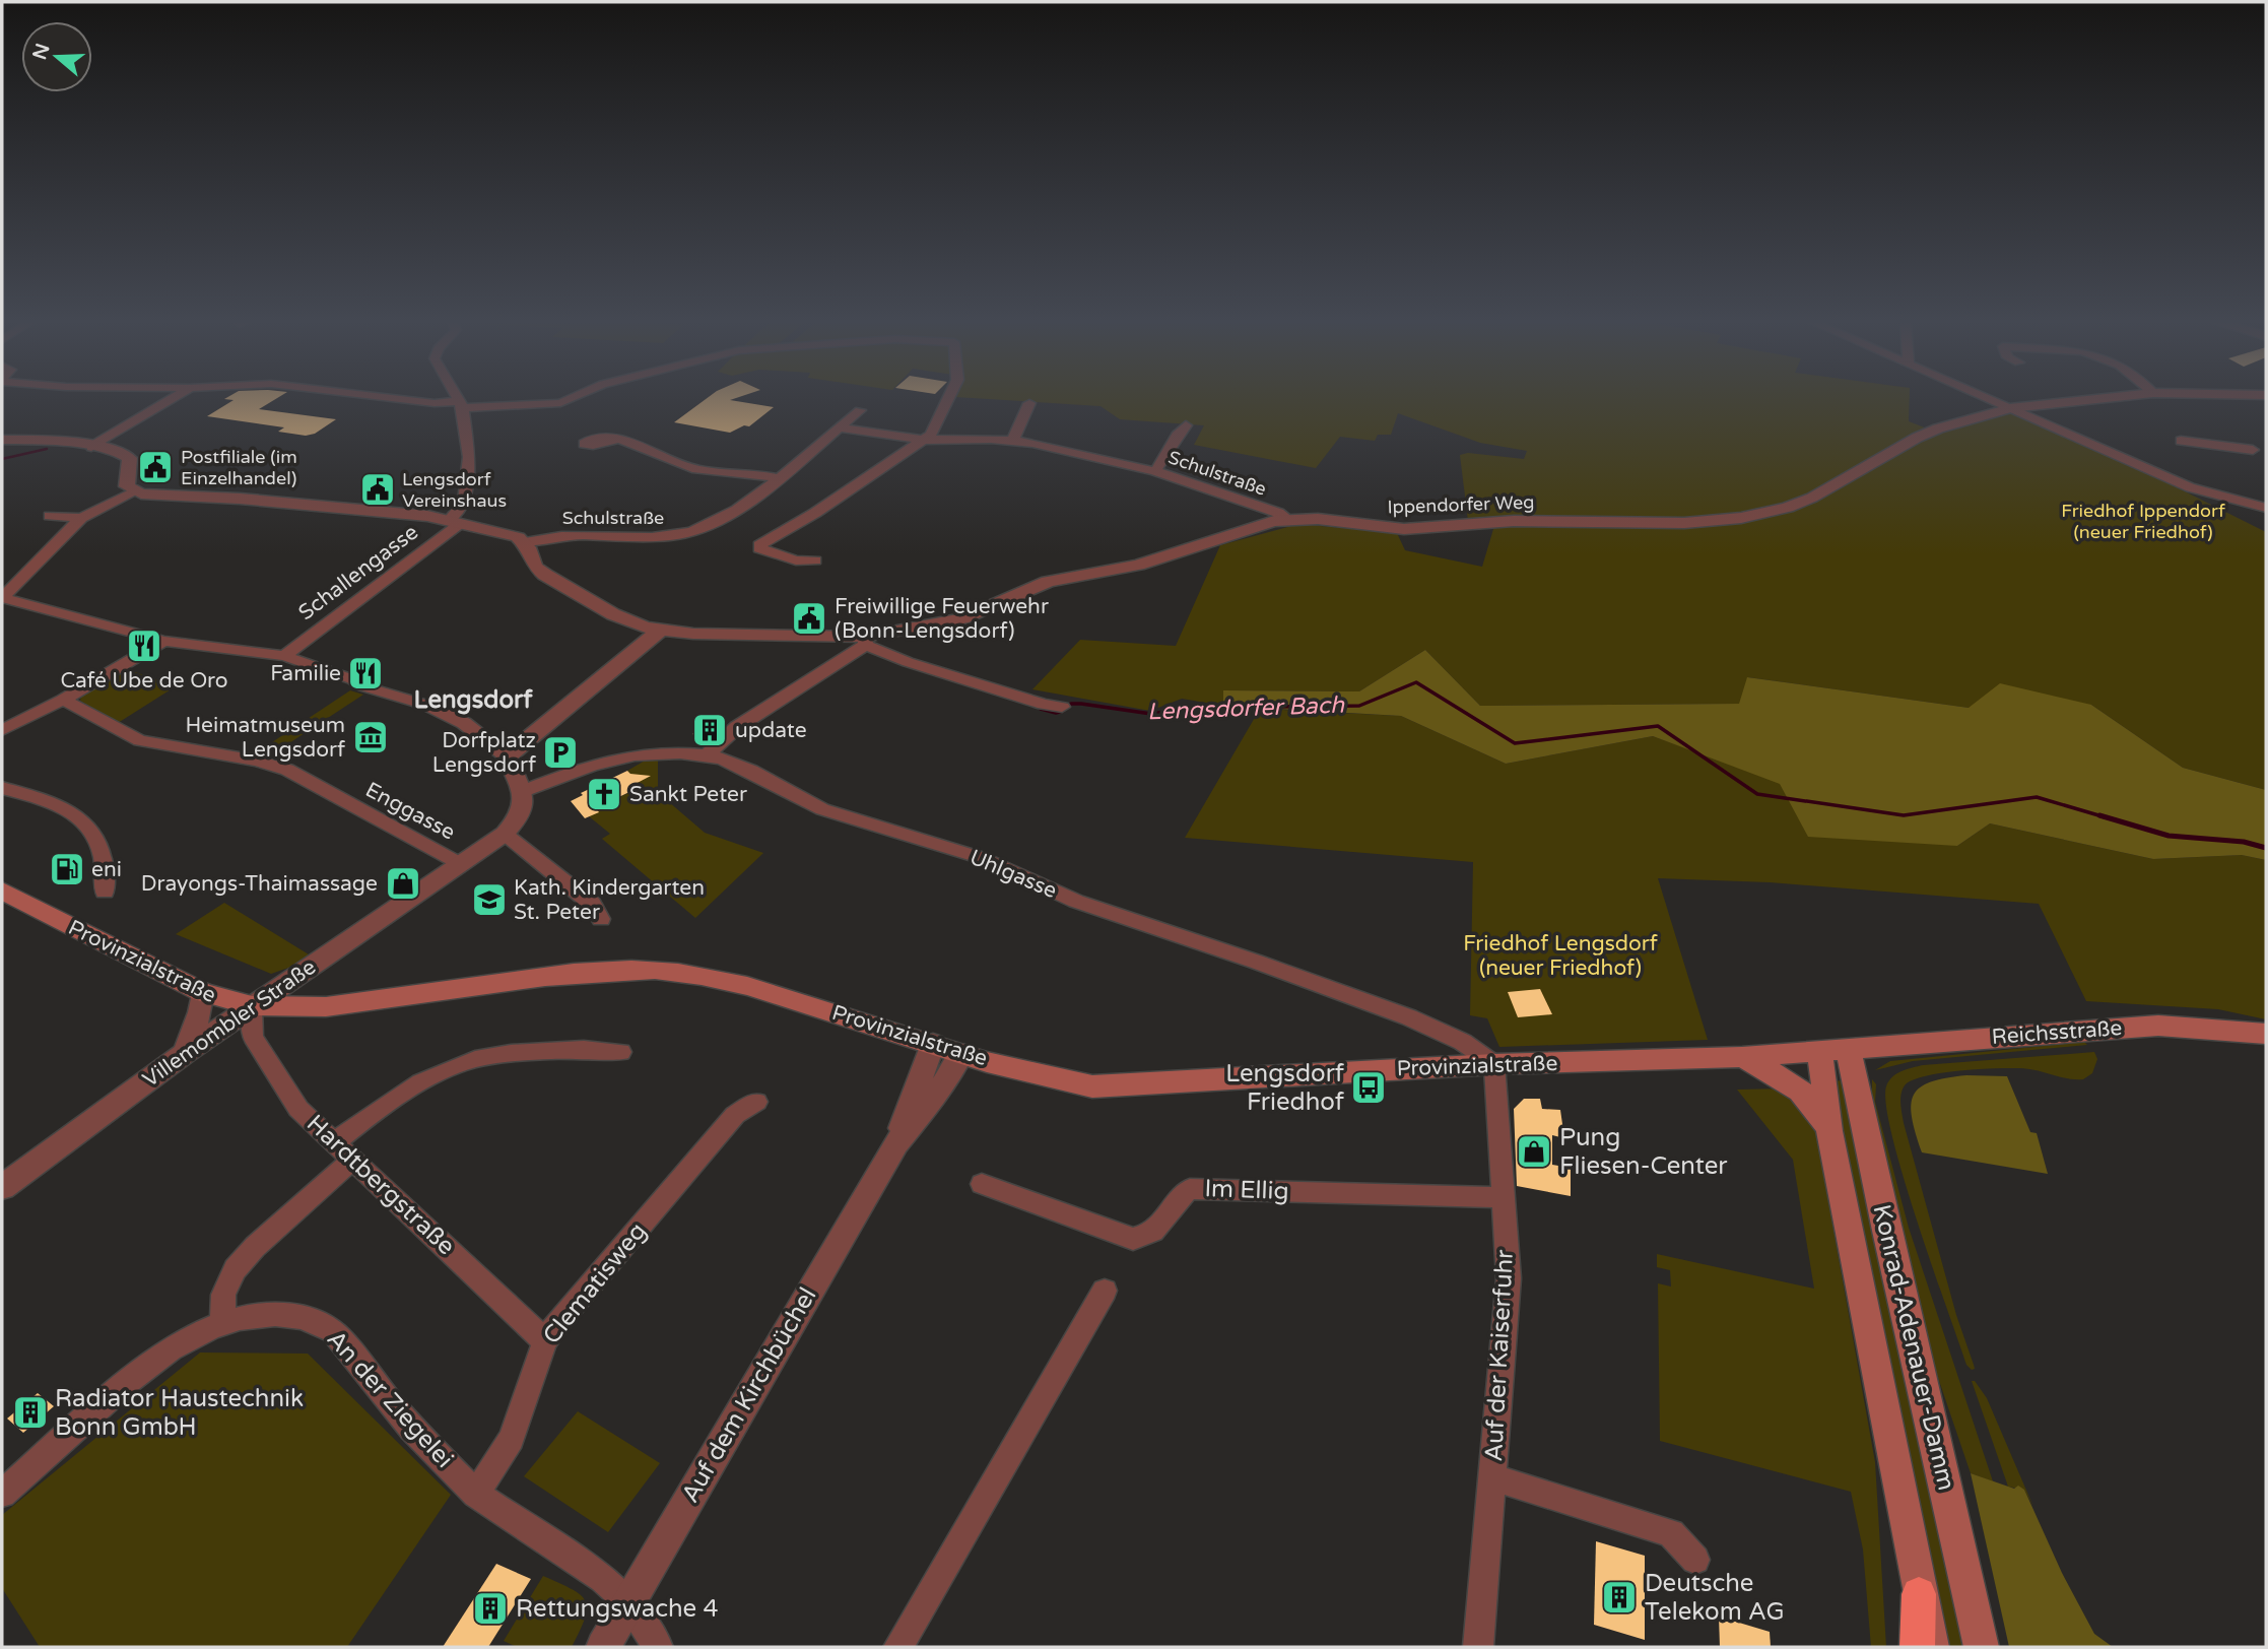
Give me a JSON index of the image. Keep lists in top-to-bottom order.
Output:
{
  "streets": {
    "main road": ["Provinzialstraße", "Reichsstraße", "Konrad-Adenauer-Damm"],
    "street": [
      "Schulstraße",
      "Ippendorfer Weg",
      "Schallengasse",
      "Enggasse",
      "Uhlgasse",
      "Villemombler Straße",
      "Hardtbergstraße",
      "Im Ellig",
      "Clematisweg",
      "Auf der Kaiserfuhr",
      "Auf dem Kirchbüchel",
      "An der Ziegelei"
    ]
  },
  "crossings": [
    ["Schulstraße", "Ippendorfer Weg"],
    ["Ippendorfer Weg", "Uhlgasse"],
    ["Enggasse", "Villemombler Straße"],
    ["Uhlgasse", "Provinzialstraße"],
    ["Uhlgasse", "Auf der Kaiserfuhr"],
    ["Provinzialstraße", "Villemombler Straße"],
    ["Provinzialstraße", "Reichsstraße"],
    ["Provinzialstraße", "Hardtbergstraße"],
    ["Provinzialstraße", "Konrad-Adenauer-Damm"],
    ["Provinzialstraße", "Auf der Kaiserfuhr"],
    ["Provinzialstraße", "Auf dem Kirchbüchel"],
    ["Villemombler Straße", "Hardtbergstraße"],
    ["Reichsstraße", "Konrad-Adenauer-Damm"],
    ["Hardtbergstraße", "Clematisweg"],
    ["Im Ellig", "Auf der Kaiserfuhr"],
    ["Clematisweg", "An der Ziegelei"],
    ["Auf dem Kirchbüchel", "An der Ziegelei"]
  ],
  "districts": ["Lengsdorf"],
  "water": ["Lengsdorfer Bach"],
  "parks": ["Friedhof Ippendorf (neuer Friedhof)", "Friedhof Lengsdorf (neuer Friedhof)"],
  "places": {
    "public building": ["Postfiliale (im Einzelhandel)", "Lengsdorf Vereinshaus", "Freiwillige Feuerwehr (Bonn-Lengsdorf)"],
    "restaurant": ["Café Ube de Oro", "Familie"],
    "building": [
      "update",
      "Radiator Haustechnik Bonn GmbH",
      "Deutsche Telekom AG",
      "Rettungswache 4"
    ],
    "museum": ["Heimatmuseum Lengsdorf"],
    "parking": ["Dorfplatz Lengsdorf"],
    "church": ["Sankt Peter"],
    "fuel station": ["eni"],
    "shop": ["Drayongs-Thaimassage", "Pung Fliesen-Center"],
    "school or university": ["Kath. Kindergarten St. Peter"],
    "bus stop": ["Lengsdorf Friedhof"]
  },
  "north": "left"
}
